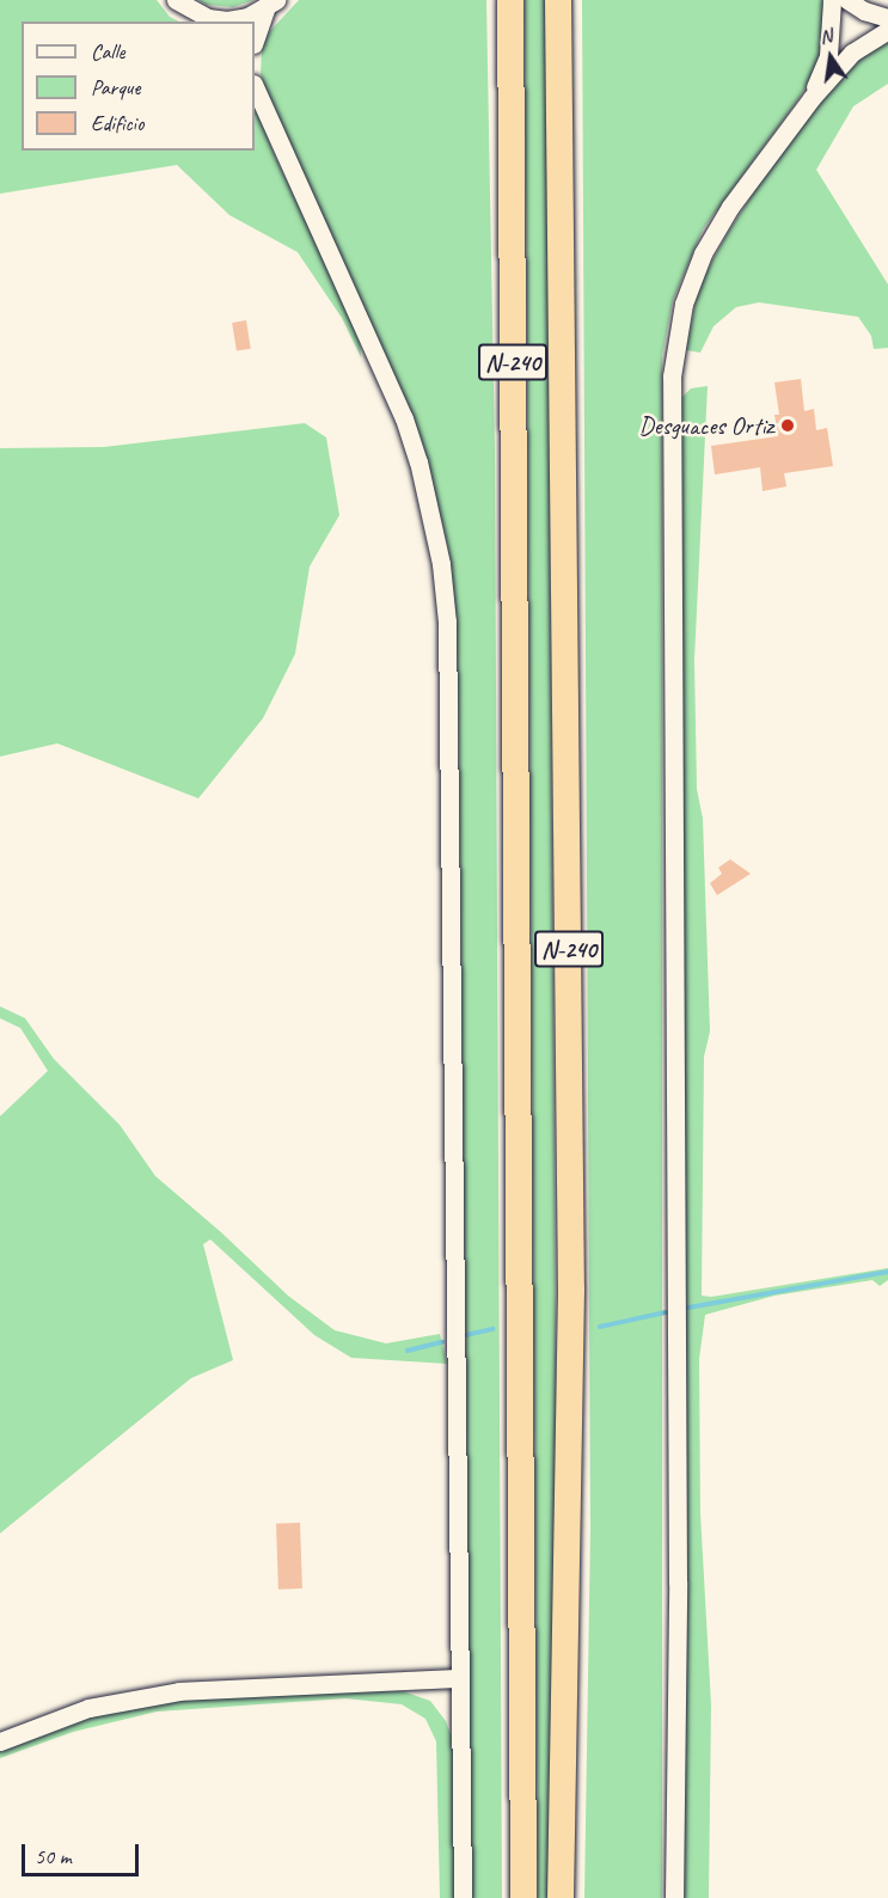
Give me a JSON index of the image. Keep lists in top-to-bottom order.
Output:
{
  "streets": {
    "highway": ["N-240"]
  },
  "places": ["Desguaces Ortiz"],
  "legend": ["Calle", "Parque", "Edificio"],
  "scale_bar": "50 m",
  "north": "top"
}
